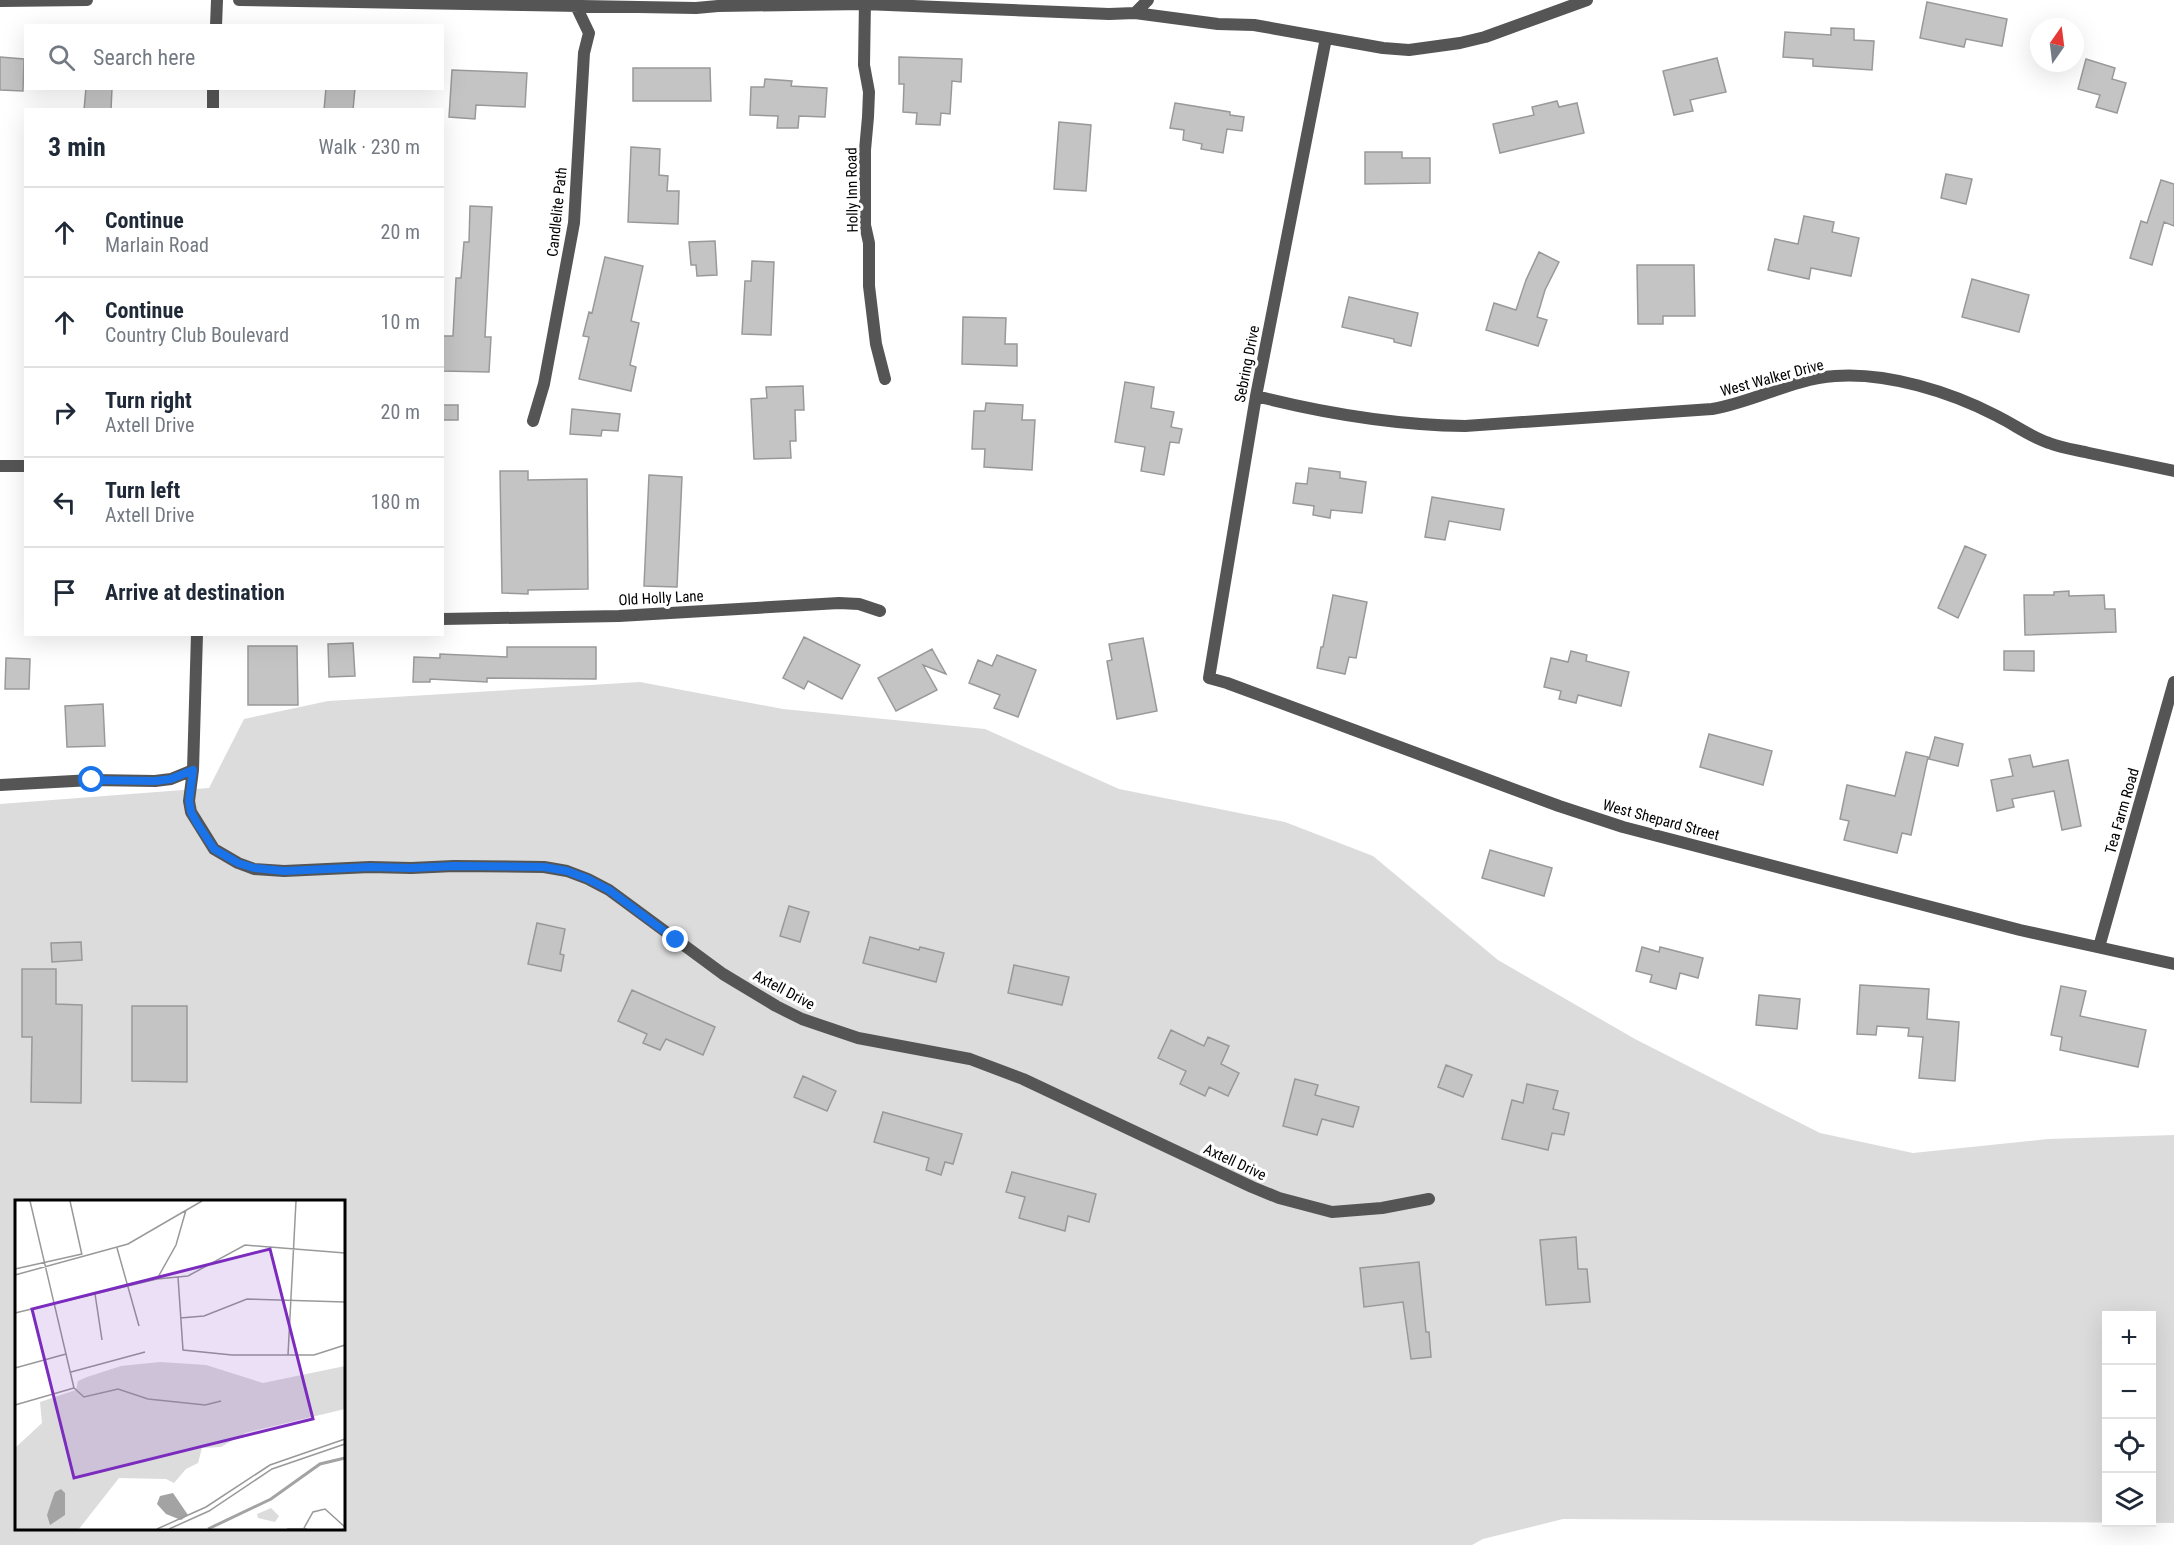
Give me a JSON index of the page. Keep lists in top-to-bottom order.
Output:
{
  "streets": {
    "street": [
      "Holly Inn Road",
      "Candlelite Path",
      "Sebring Drive",
      "West Walker Drive",
      "Old Holly Lane",
      "Tea Farm Road",
      "West Shepard Street",
      "Axtell Drive"
    ]
  },
  "crossings": [
    ["Sebring Drive", "West Walker Drive"],
    ["Sebring Drive", "West Shepard Street"],
    ["Tea Farm Road", "West Shepard Street"]
  ],
  "north": "top",
  "page": {
    "search": "Search here",
    "heading": ["3 min", "Walk · 230 m"],
    "list": [
      ["Continue", "Marlain Road", "20 m"],
      ["Continue", "Country Club Boulevard", "10 m"],
      ["Turn right", "Axtell Drive", "20 m"],
      ["Turn left", "Axtell Drive", "180 m"],
      "Arrive at destination"
    ],
    "map_buttons": ["+", "−"]
  }
}
